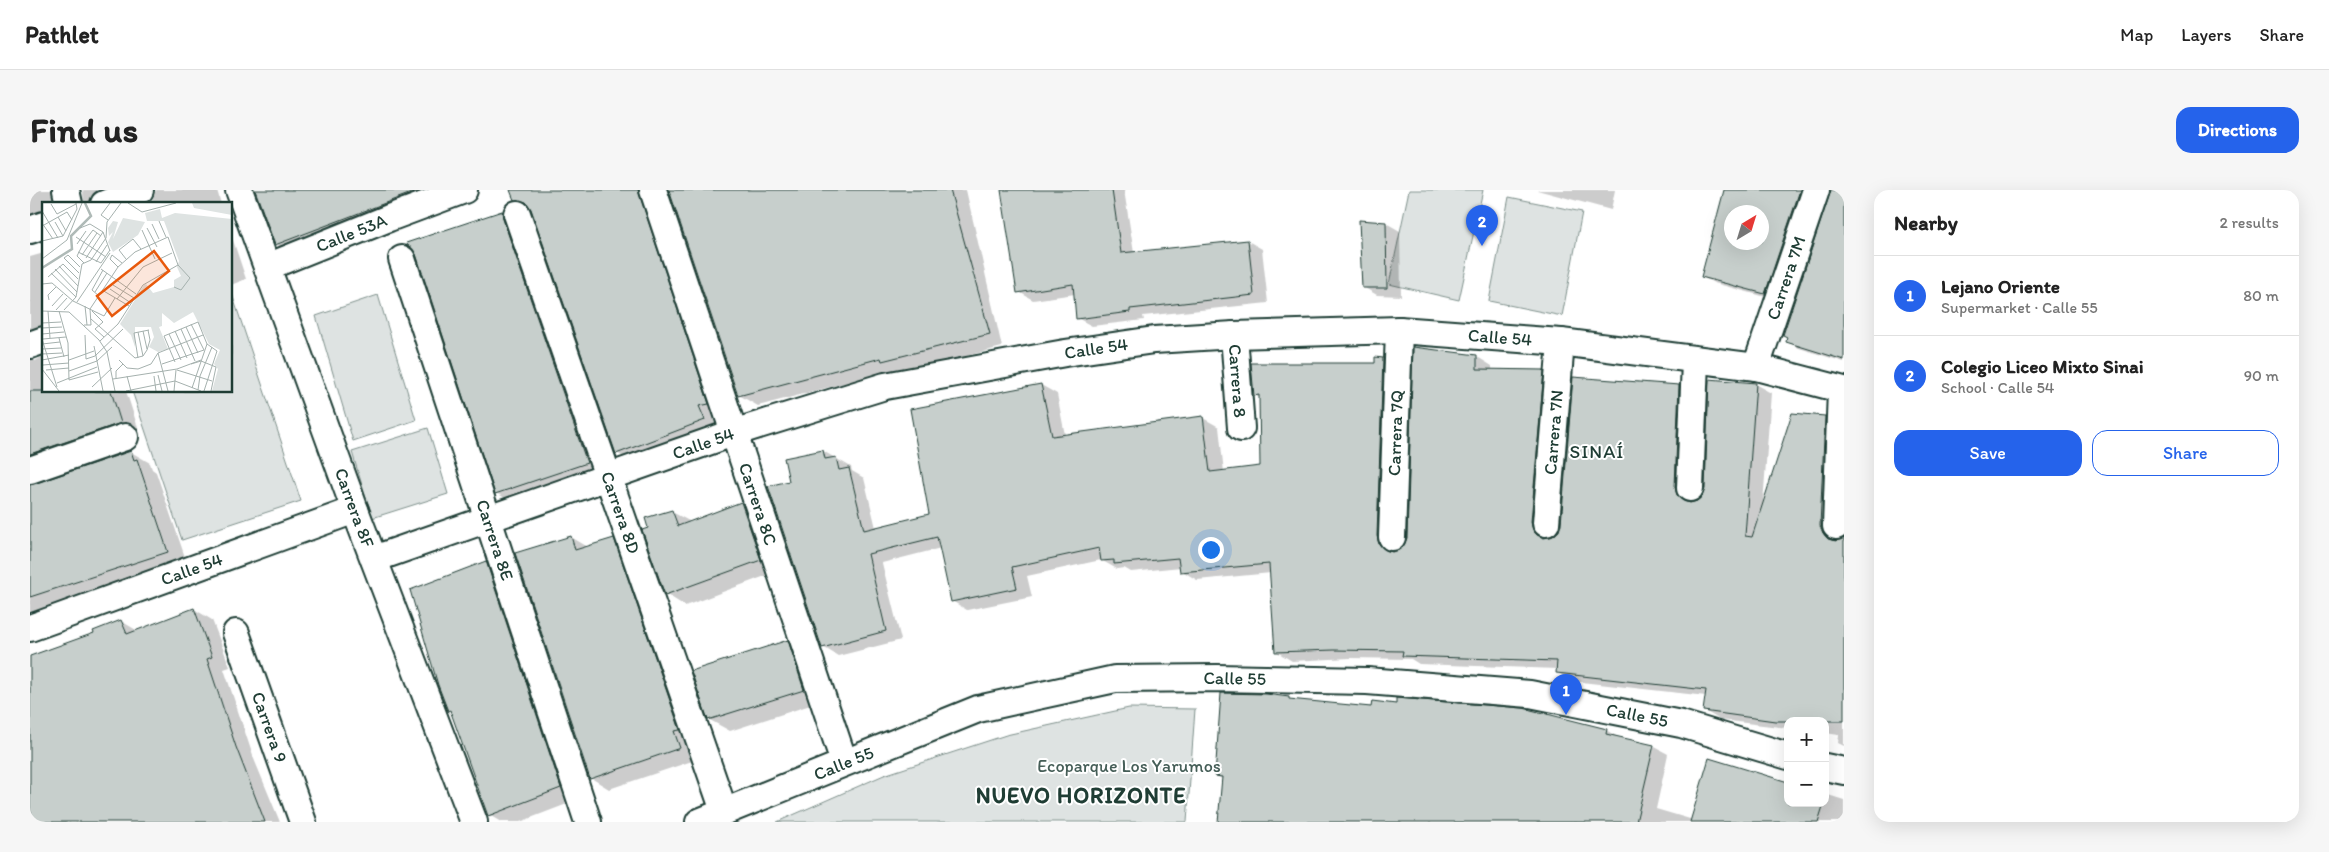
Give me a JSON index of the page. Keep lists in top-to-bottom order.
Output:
{
  "streets": {
    "street": [
      "Calle 53A",
      "Carrera 7M",
      "Calle 54",
      "Carrera 8",
      "Carrera 7N",
      "Carrera 7Q",
      "Carrera 8C",
      "Carrera 8F",
      "Carrera 8D",
      "Carrera 8E",
      "Calle 55",
      "Carrera 9"
    ]
  },
  "crossings": [
    ["Calle 53A", "Carrera 8F"],
    ["Carrera 7M", "Calle 54"],
    ["Calle 54", "Carrera 8"],
    ["Calle 54", "Carrera 7N"],
    ["Calle 54", "Carrera 7Q"],
    ["Calle 54", "Carrera 8C"],
    ["Calle 54", "Carrera 8F"],
    ["Calle 54", "Carrera 8D"],
    ["Calle 54", "Carrera 8E"],
    ["Carrera 8C", "Calle 55"],
    ["Carrera 8D", "Calle 55"]
  ],
  "districts": ["SINAÍ", "NUEVO HORIZONTE"],
  "parks": ["Ecoparque Los Yarumos"],
  "north": "top right",
  "page": {
    "header": "Pathlet",
    "nav": ["Map", "Layers", "Share"],
    "buttons": [
      "Directions",
      ["Save", "Share"]
    ],
    "title": "Find us",
    "heading": ["Nearby", "2 results"],
    "pins": ["2", "1"],
    "list": [
      {
        "mark": "1",
        "name": "Lejano Oriente",
        "note": "Supermarket · Calle 55",
        "value": "80 m"
      },
      {
        "mark": "2",
        "name": "Colegio Liceo Mixto Sinai",
        "note": "School · Calle 54",
        "value": "90 m"
      }
    ],
    "map_buttons": ["+", "−"]
  }
}
